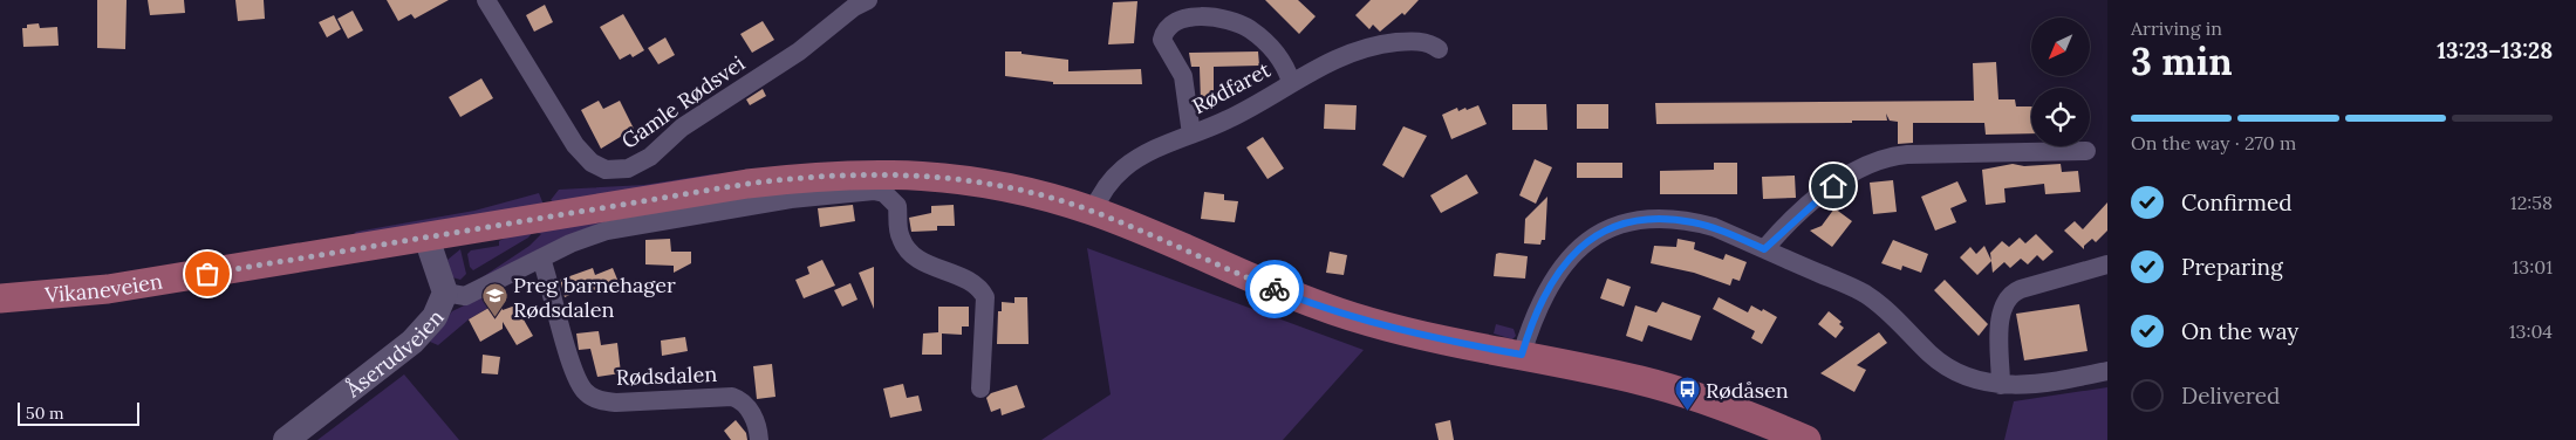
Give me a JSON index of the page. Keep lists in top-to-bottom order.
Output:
{
  "streets": {
    "main road": ["Vikaneveien"],
    "street": [
      "Rødfaret",
      "Gamle Rødsvei",
      "Åserudveien",
      "Rødsdalen"
    ]
  },
  "crossings": [
    ["Rødfaret", "Vikaneveien"],
    ["Vikaneveien", "Åserudveien"]
  ],
  "places": {
    "school or university": ["Preg barnehager Rødsdalen"],
    "bus stop": ["Rødåsen"]
  },
  "scale_bar": "50 m",
  "north": "bottom left",
  "page": {
    "heading": ["3 min", "Arriving in", "13:23–13:28"],
    "bar": "On the way · 270 m",
    "list": [
      ["Confirmed", "12:58"],
      ["Preparing", "13:01"],
      ["On the way", "13:04"],
      "Delivered"
    ],
    "scale": "50 m"
  }
}
